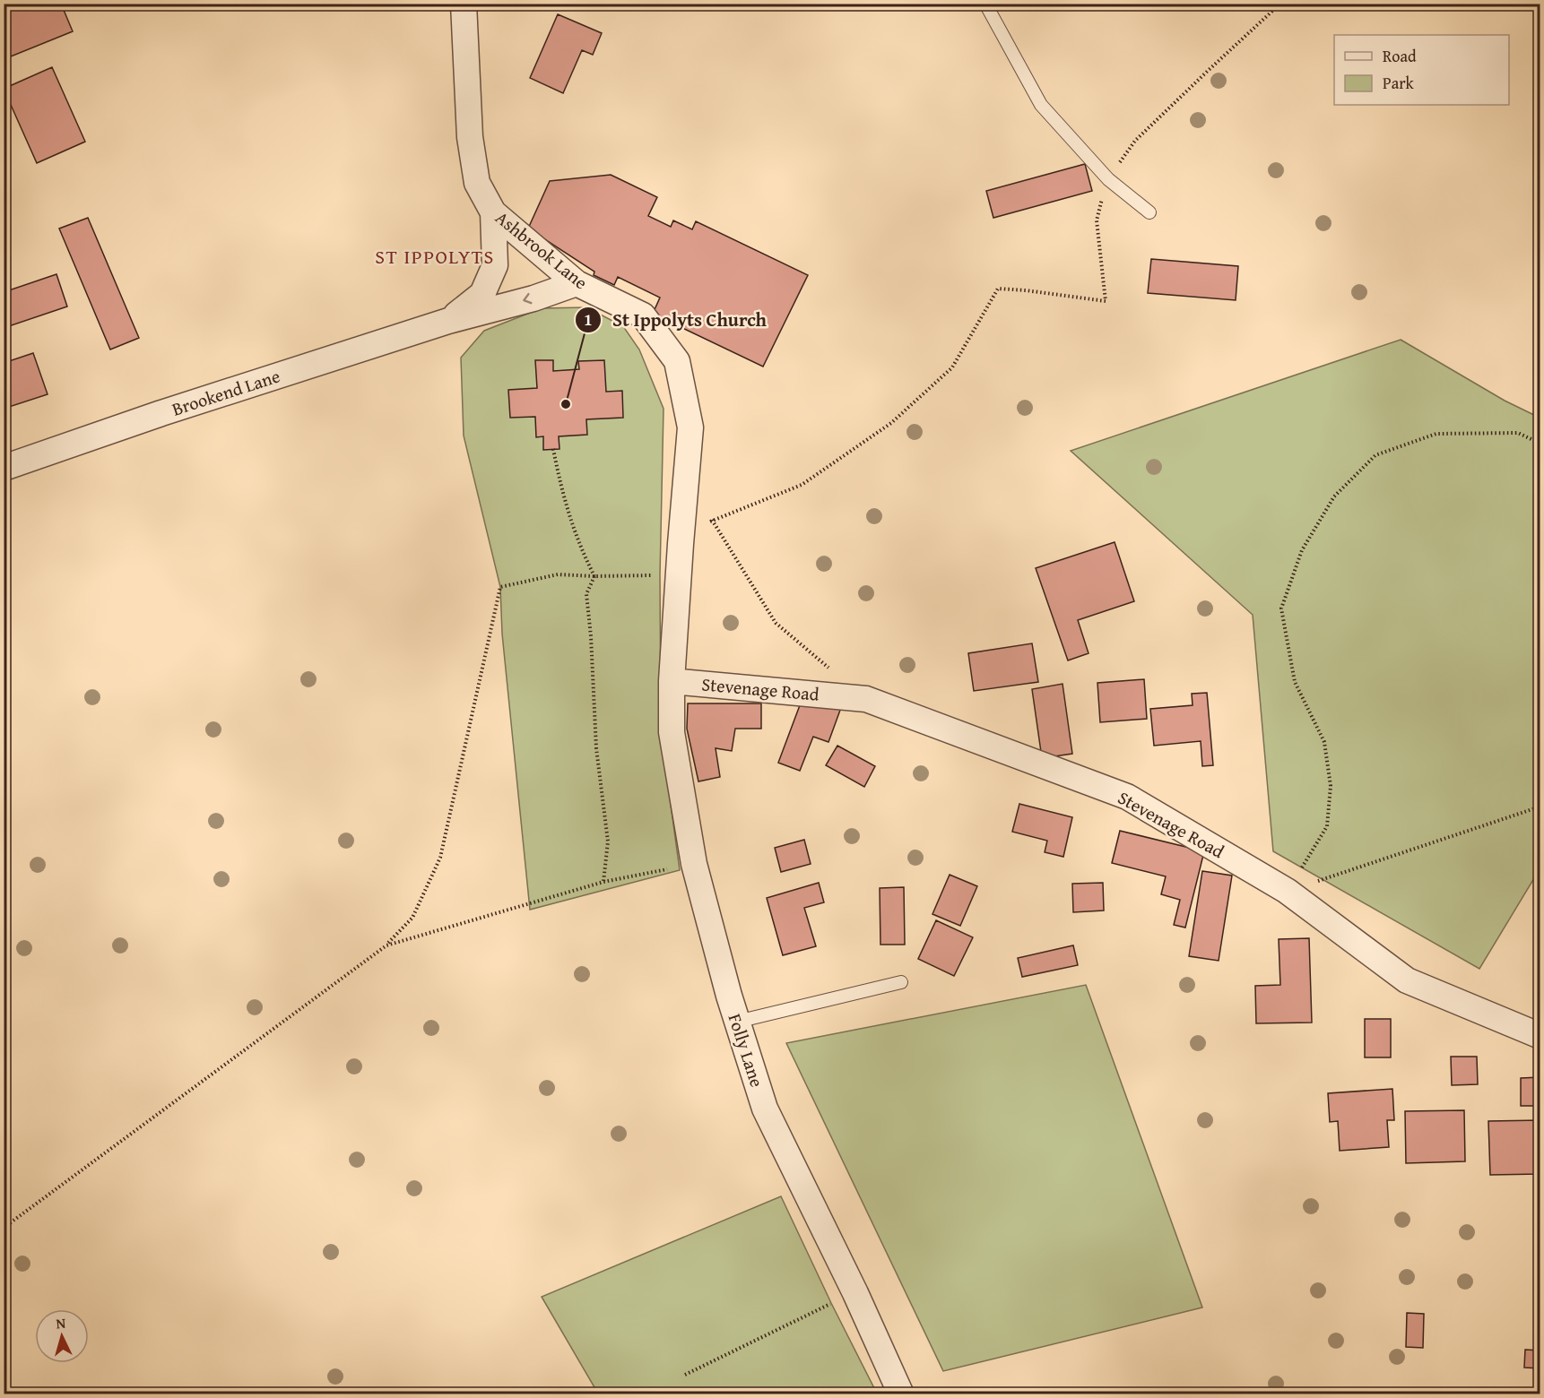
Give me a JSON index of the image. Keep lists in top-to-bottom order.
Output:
{
  "streets": {
    "street": [
      "Ashbrook Lane",
      "Brookend Lane",
      "Stevenage Road",
      "Folly Lane"
    ]
  },
  "crossings": [
    ["Ashbrook Lane", "Brookend Lane"],
    ["Ashbrook Lane", "Stevenage Road"],
    ["Ashbrook Lane", "Folly Lane"],
    ["Stevenage Road", "Folly Lane"]
  ],
  "districts": ["ST IPPOLYTS"],
  "places": ["St Ippolyts Church"],
  "legend": ["Road", "Park"],
  "north": "top"
}
